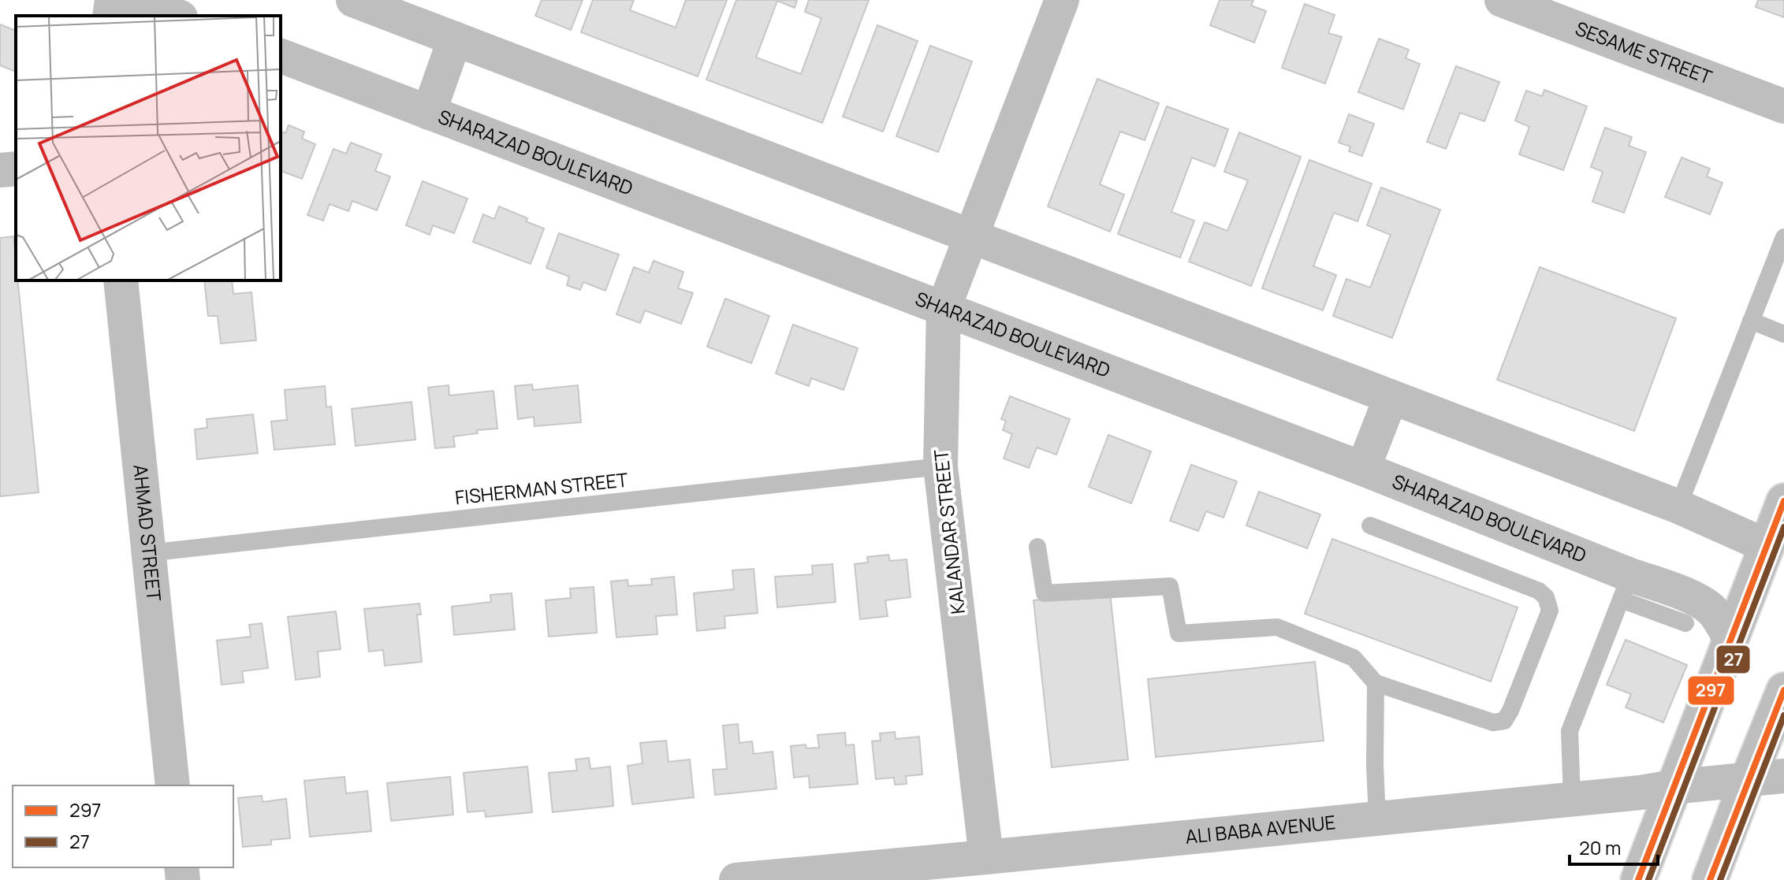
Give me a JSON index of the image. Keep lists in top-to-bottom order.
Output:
{
  "streets": {
    "street": [
      "SESAME STREET",
      "SHARAZAD BOULEVARD",
      "KALANDAR STREET",
      "AHMAD STREET",
      "ALI BABA AVENUE"
    ],
    "lane": ["FISHERMAN STREET"]
  },
  "crossings": [
    ["SHARAZAD BOULEVARD", "KALANDAR STREET"],
    ["FISHERMAN STREET", "KALANDAR STREET"],
    ["FISHERMAN STREET", "AHMAD STREET"],
    ["KALANDAR STREET", "ALI BABA AVENUE"]
  ],
  "lines": ["transit line 297", "transit line 27"],
  "legend": ["297", "27"],
  "scale_bar": "20 m"
}
